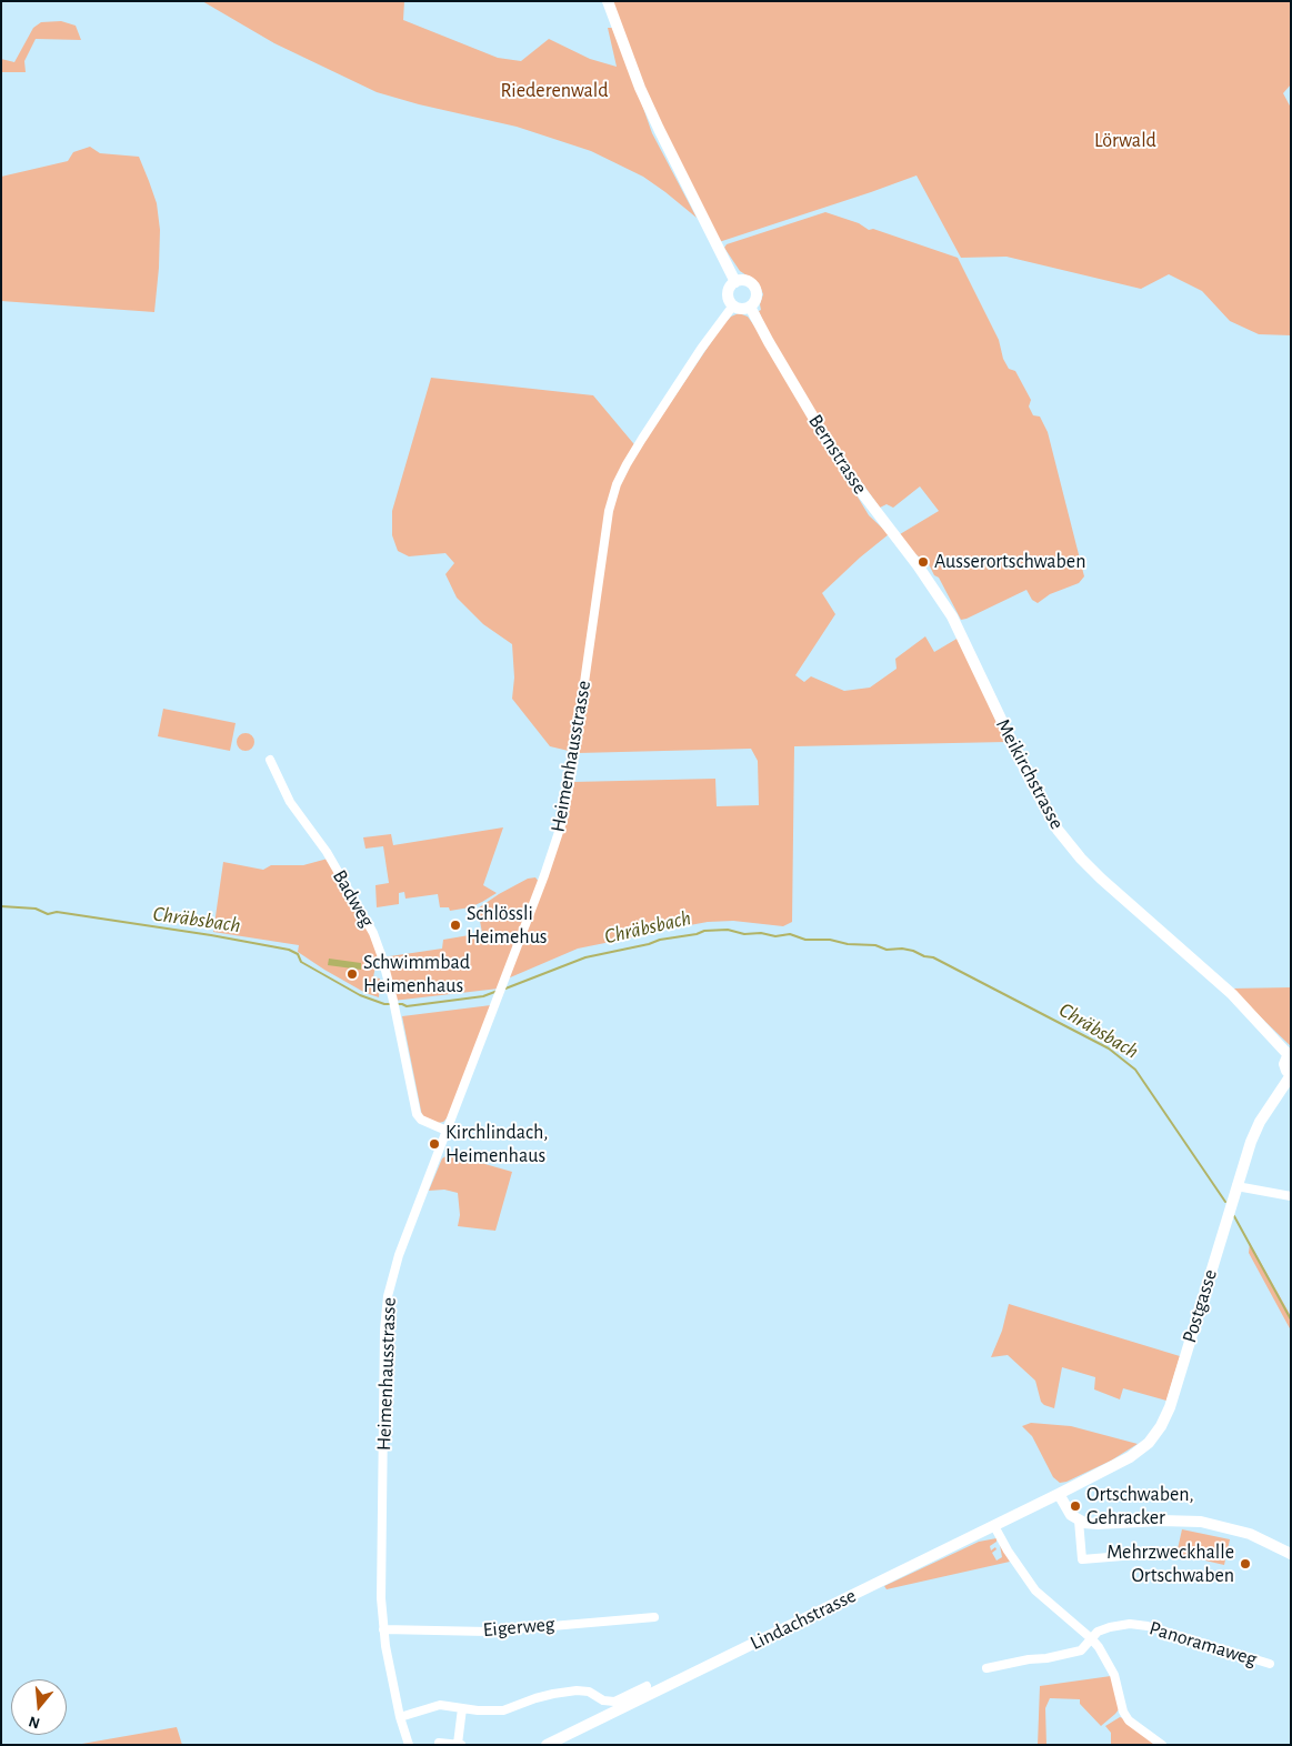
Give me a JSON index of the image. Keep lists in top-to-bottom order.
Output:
{
  "streets": {
    "main road": [
      "Bernstrasse",
      "Meikirchstrasse",
      "Postgasse",
      "Lindachstrasse"
    ],
    "street": [
      "Heimenhausstrasse",
      "Badweg",
      "Eigerweg",
      "Panoramaweg"
    ]
  },
  "crossings": [
    ["Bernstrasse", "Heimenhausstrasse"],
    ["Bernstrasse", "Meikirchstrasse"],
    ["Heimenhausstrasse", "Badweg"],
    ["Heimenhausstrasse", "Eigerweg"],
    ["Postgasse", "Lindachstrasse"]
  ],
  "water": ["Chräbsbach"],
  "parks": ["Riederenwald", "Lörwald"],
  "places": [
    "Ausserortschwaben",
    "Schlössli Heimehus",
    "Schwimmbad Heimenhaus",
    "Kirchlindach, Heimenhaus",
    "Ortschwaben, Gehracker",
    "Mehrzweckhalle Ortschwaben"
  ],
  "north": "bottom"
}
